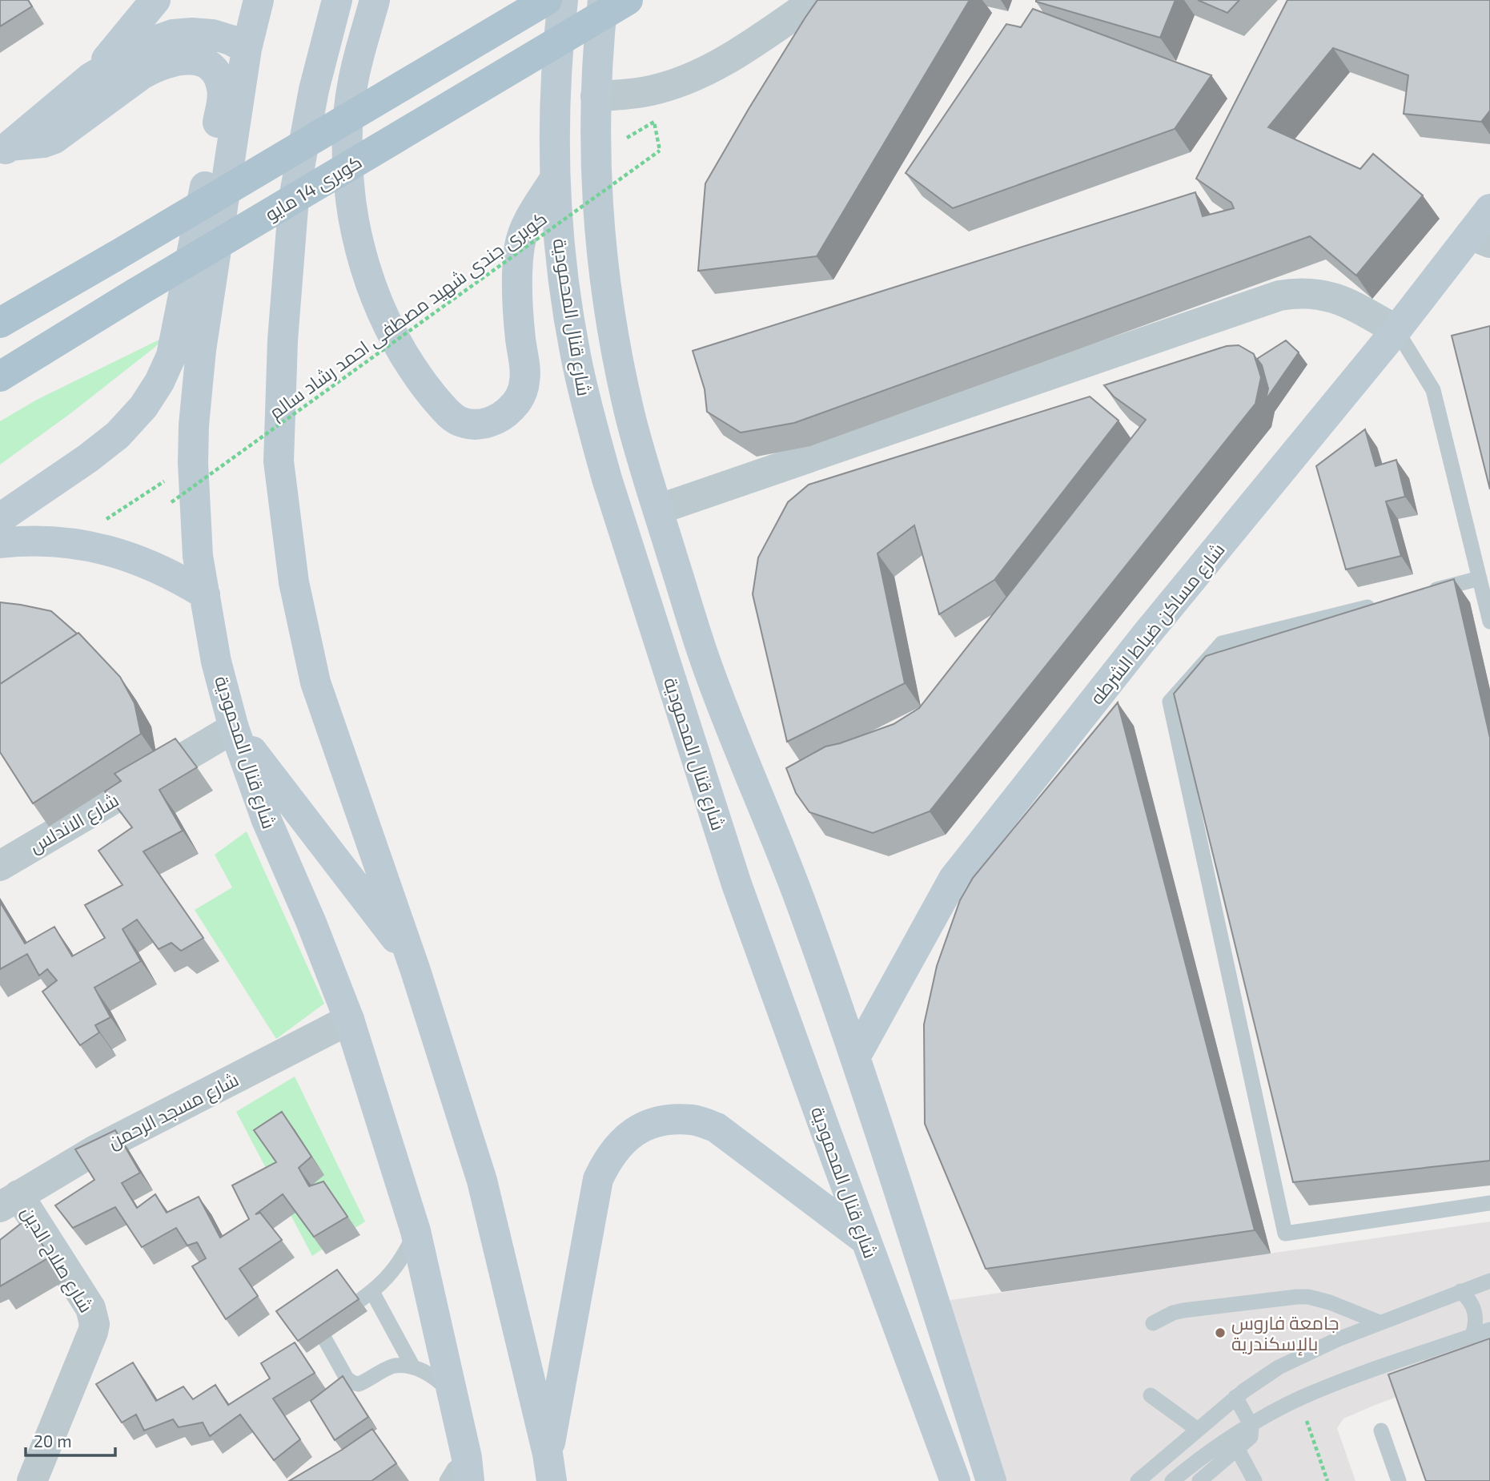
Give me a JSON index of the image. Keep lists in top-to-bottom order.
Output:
{
  "streets": {
    "main road": ["كوبرى 14 مايو", "شارع قنال المحمودية", "شارع مساكن ضباط الشرطه"],
    "street": ["شارع الاندلس", "شارع مسجد الرحمن", "شارع صلاح الدين"],
    "path": ["كوبرى جندى شهيد مصطفى احمد رشاد سالم"]
  },
  "crossings": [
    ["شارع قنال المحمودية", "شارع مساكن ضباط الشرطه"],
    ["شارع قنال المحمودية", "شارع الاندلس"],
    ["شارع قنال المحمودية", "شارع مسجد الرحمن"],
    ["شارع مسجد الرحمن", "شارع صلاح الدين"]
  ],
  "places": ["جامعة فاروس بالإسكندرية"],
  "scale_bar": "20 m"
}
